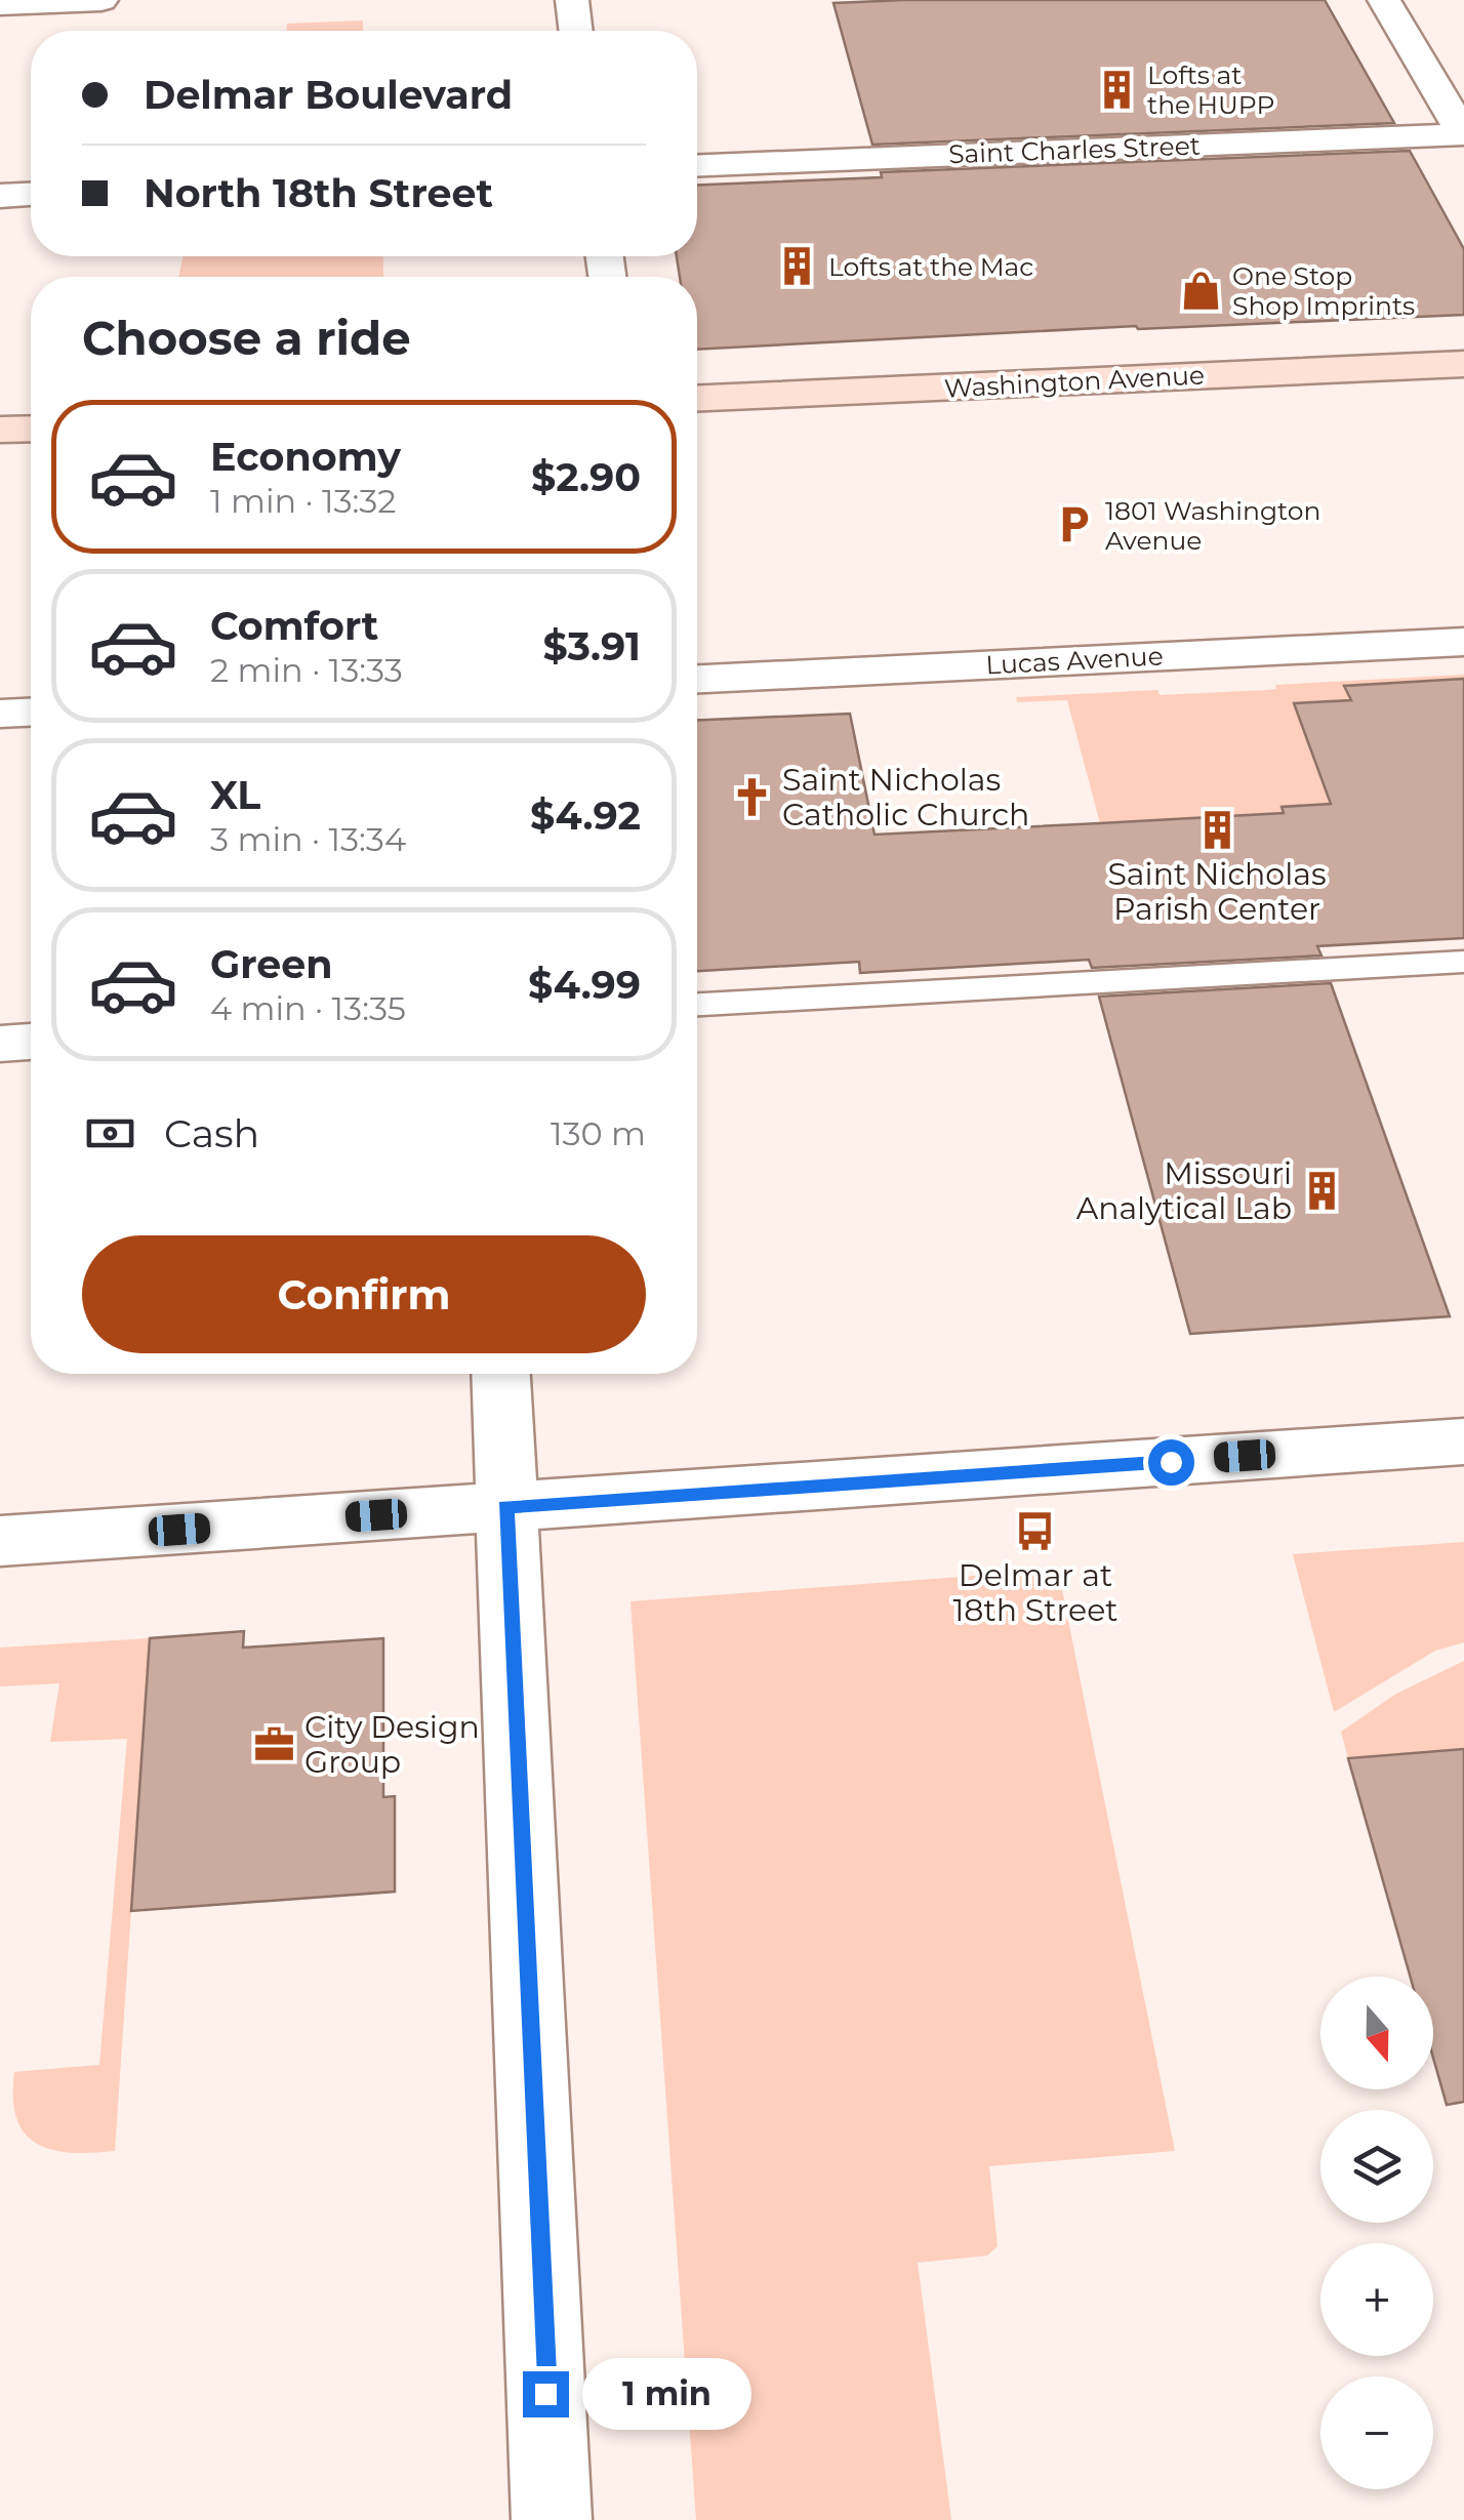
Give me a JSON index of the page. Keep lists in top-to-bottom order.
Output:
{
  "streets": {
    "main road": ["Washington Avenue"],
    "street": ["Saint Charles Street", "Lucas Avenue"]
  },
  "places": {
    "building": [
      "Lofts at the HUPP",
      "Lofts at the Mac",
      "Saint Nicholas Parish Center",
      "Missouri Analytical Lab"
    ],
    "shop": ["One Stop Shop Imprints"],
    "parking": ["1801 Washington Avenue"],
    "church": ["Saint Nicholas Catholic Church"],
    "bus stop": ["Delmar at 18th Street"],
    "office": ["City Design Group"]
  },
  "north": "bottom",
  "page": {
    "banner": ["Delmar Boulevard", "North 18th Street"],
    "heading": "Choose a ride",
    "list": [
      {
        "name": "Economy",
        "note": "1 min · 13:32",
        "value": "$2.90"
      },
      {
        "name": "Comfort",
        "note": "2 min · 13:33",
        "value": "$3.91"
      },
      {
        "name": "XL",
        "note": "3 min · 13:34",
        "value": "$4.92"
      },
      {
        "name": "Green",
        "note": "4 min · 13:35",
        "value": "$4.99"
      }
    ],
    "pay": ["Cash", "130 m"],
    "buttons": "Confirm",
    "map_buttons": ["+", "−"],
    "bubble": "1 min"
  }
}
